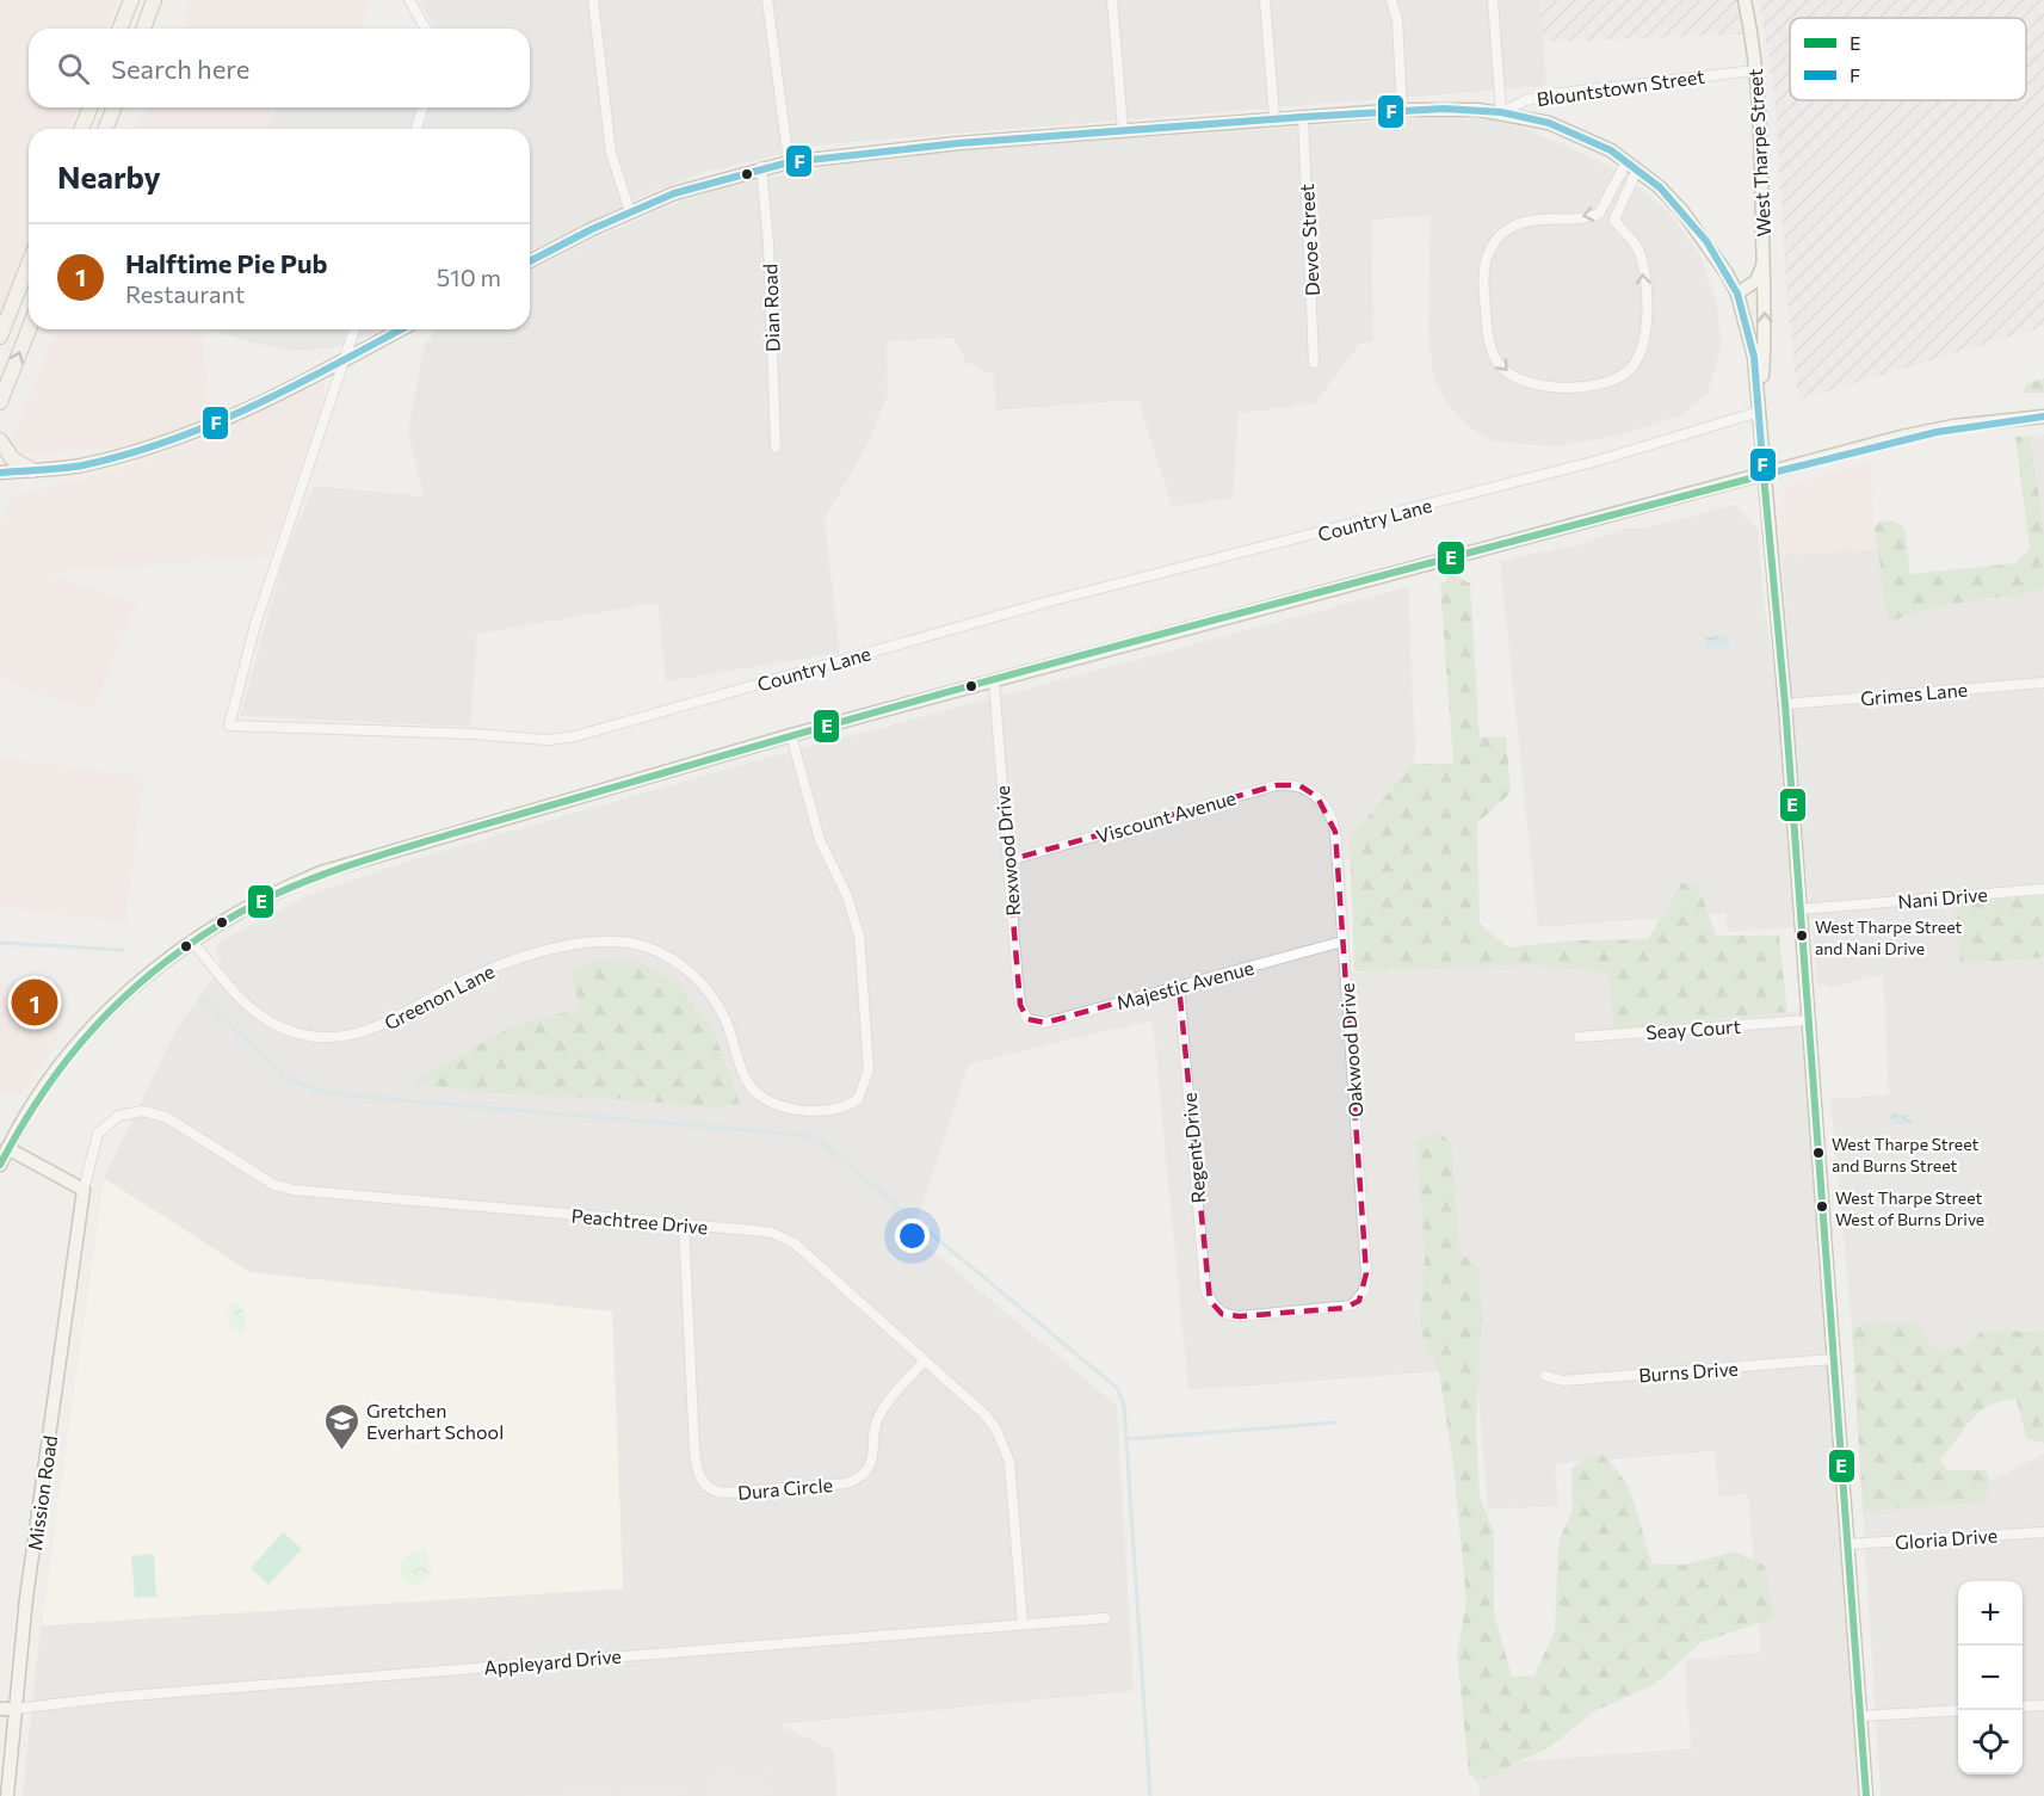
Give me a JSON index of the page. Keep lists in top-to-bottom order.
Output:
{
  "streets": {
    "main road": [
      "Blountstown Street",
      "West Tharpe Street",
      "Mission Road",
      "Appleyard Drive"
    ],
    "street": [
      "Devoe Street",
      "Dian Road",
      "Country Lane",
      "Grimes Lane",
      "Viscount Avenue",
      "Rexwood Drive",
      "Nani Drive",
      "Majestic Avenue",
      "Greenon Lane",
      "Seay Court",
      "Oakwood Drive",
      "Regent Drive",
      "Peachtree Drive",
      "Burns Drive",
      "Dura Circle",
      "Gloria Drive"
    ]
  },
  "crossings": [
    ["Blountstown Street", "West Tharpe Street"],
    ["Blountstown Street", "Devoe Street"],
    ["Blountstown Street", "Dian Road"],
    ["Viscount Avenue", "Rexwood Drive"],
    ["Viscount Avenue", "Oakwood Drive"],
    ["Rexwood Drive", "Majestic Avenue"],
    ["Majestic Avenue", "Oakwood Drive"],
    ["Majestic Avenue", "Regent Drive"],
    ["Oakwood Drive", "Regent Drive"],
    ["Peachtree Drive", "Dura Circle"],
    ["Peachtree Drive", "Mission Road"],
    ["Peachtree Drive", "Appleyard Drive"],
    ["Mission Road", "Appleyard Drive"]
  ],
  "places": {
    "other": ["West Tharpe Street and Nani Drive", "West Tharpe Street and Burns Street", "West Tharpe Street West of Burns Drive"],
    "school or university": ["Gretchen Everhart School"]
  },
  "lines": ["transit line F", "transit line E"],
  "legend": ["E", "F"],
  "page": {
    "search": "Search here",
    "heading": "Nearby",
    "list": [
      {
        "mark": "1",
        "name": "Halftime Pie Pub",
        "note": "Restaurant",
        "value": "510 m"
      }
    ],
    "pins": "1",
    "map_buttons": ["+", "−"]
  }
}
